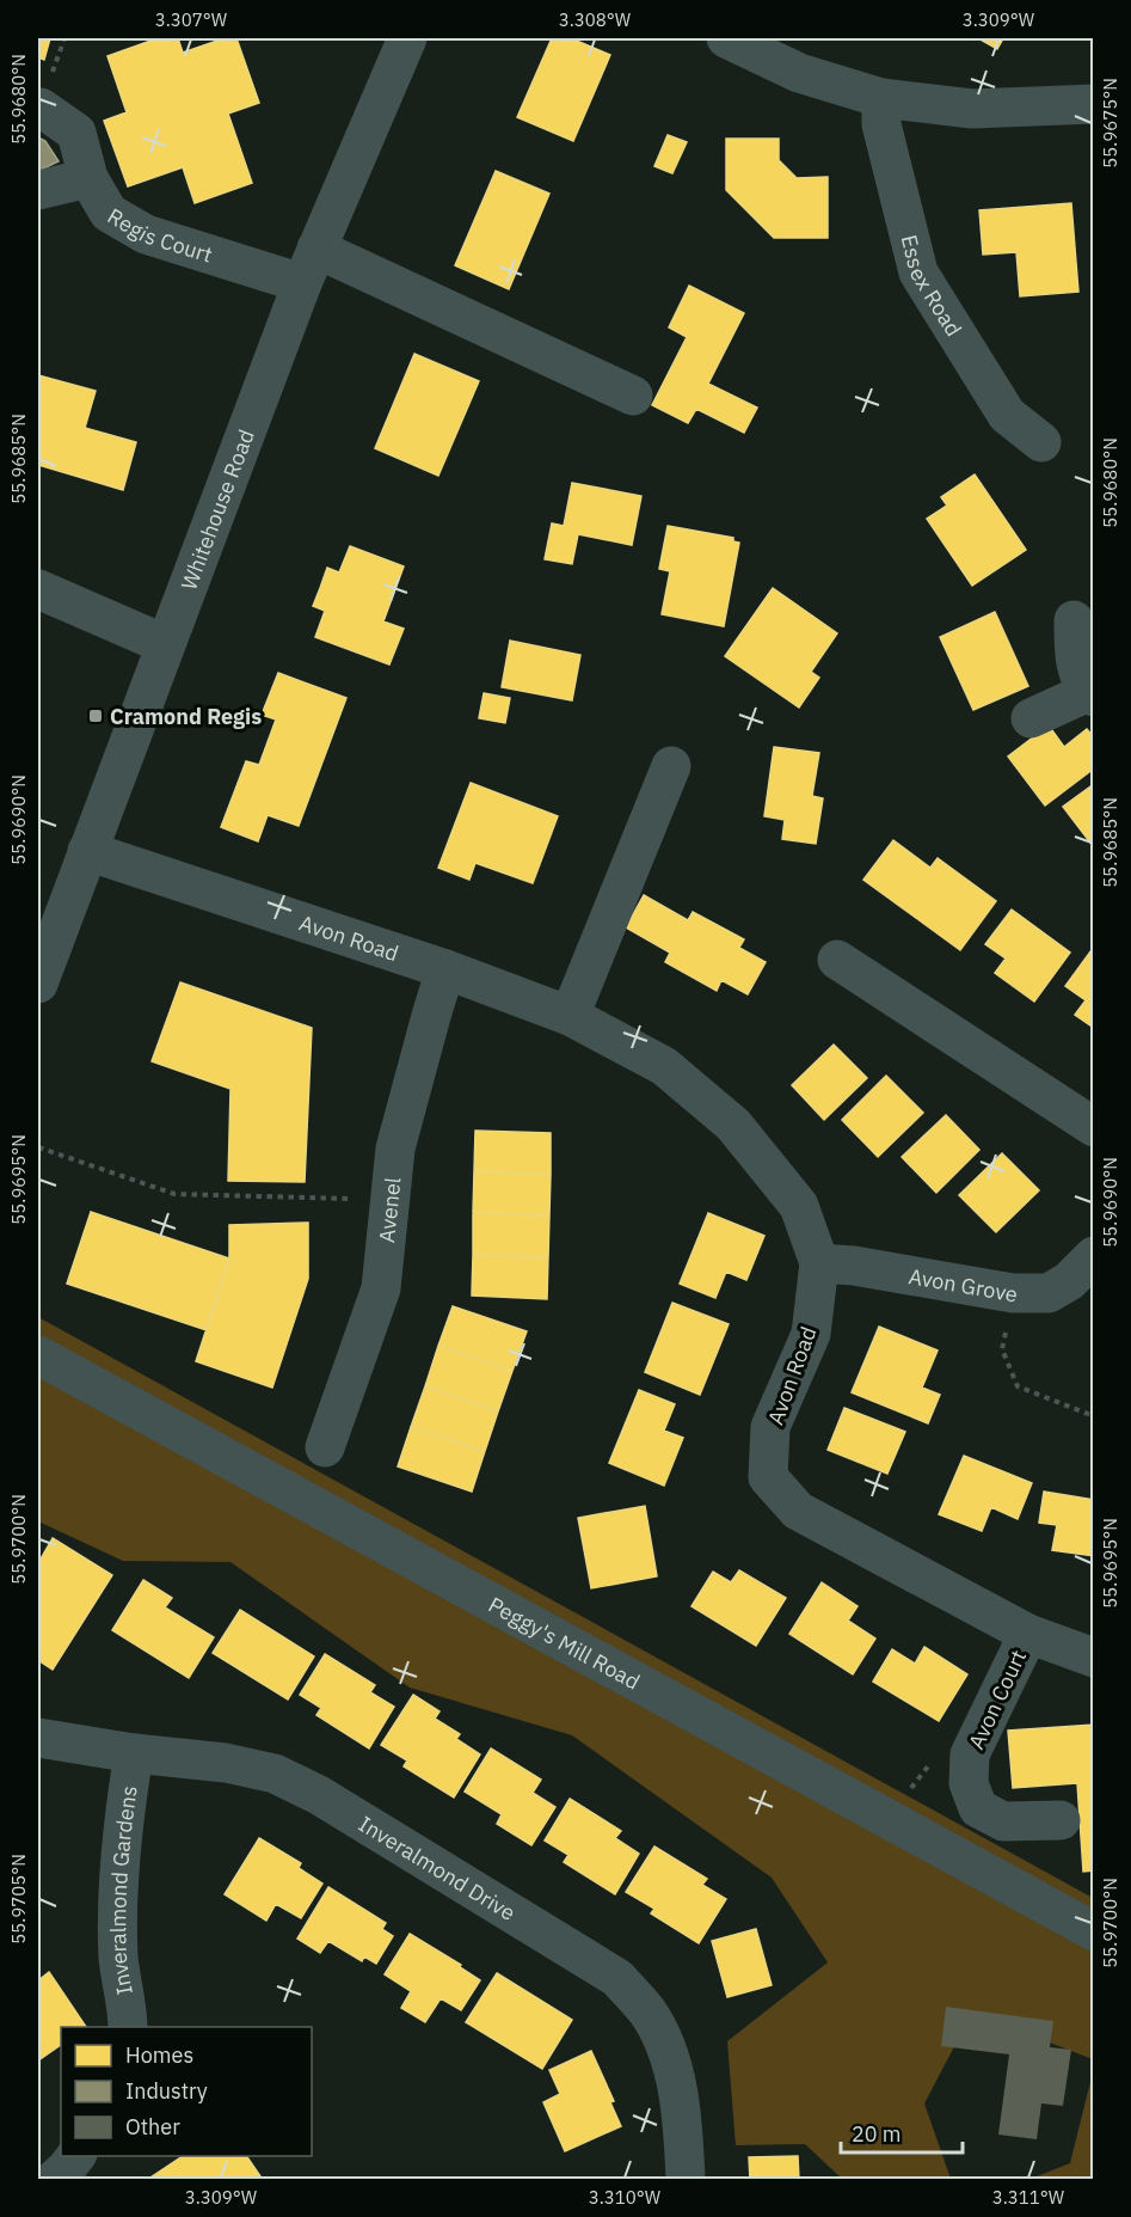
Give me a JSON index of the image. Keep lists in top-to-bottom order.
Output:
{
  "streets": {
    "street": [
      "Regis Court",
      "Essex Road",
      "Whitehouse Road",
      "Avon Road",
      "Avenel",
      "Avon Grove",
      "Peggy's Mill Road",
      "Avon Court",
      "Inveralmond Drive",
      "Inveralmond Gardens"
    ]
  },
  "crossings": [
    ["Regis Court", "Whitehouse Road"],
    ["Whitehouse Road", "Avon Road"],
    ["Avon Road", "Avenel"],
    ["Avon Road", "Avon Grove"],
    ["Avon Road", "Avon Court"],
    ["Inveralmond Drive", "Inveralmond Gardens"]
  ],
  "places": {
    "transit": ["Cramond Regis"]
  },
  "legend": ["Homes", "Industry", "Other"],
  "scale_bar": "20 m",
  "coordinates": [
    "3.307°W",
    "3.308°W",
    "3.309°W",
    "55.9680°N",
    "55.9675°N",
    "55.9685°N",
    "55.9690°N",
    "55.9695°N",
    "55.9700°N",
    "55.9705°N",
    "3.310°W",
    "3.311°W"
  ]
}
